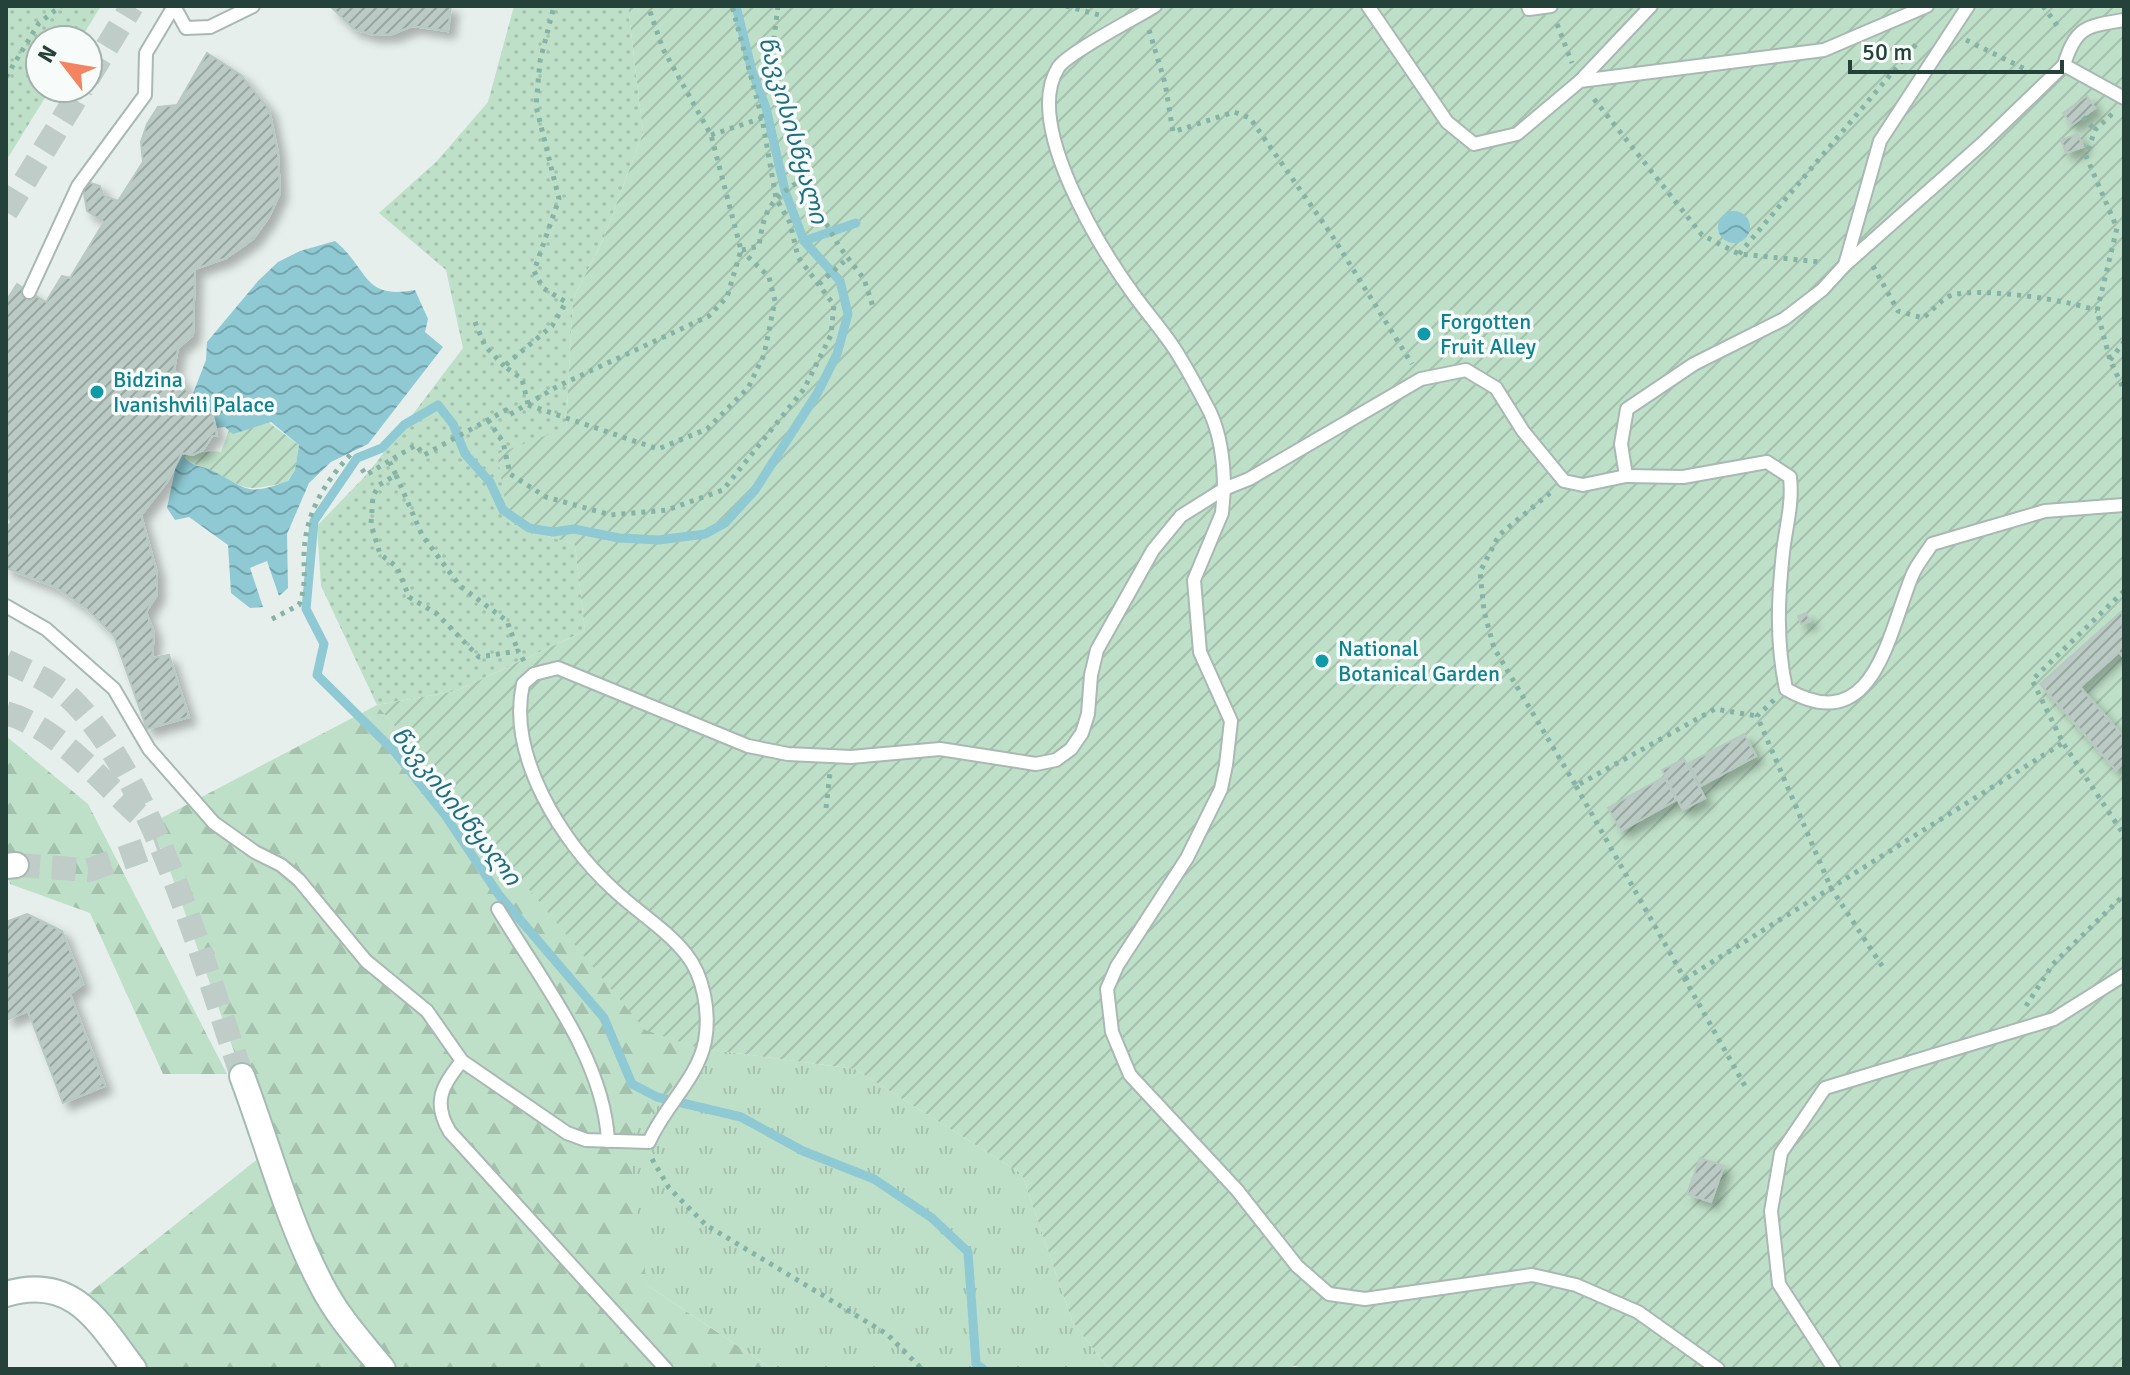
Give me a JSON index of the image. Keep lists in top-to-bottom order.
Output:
{
  "water": ["წავკისისწყალი"],
  "places": ["Forgotten Fruit Alley", "Bidzina Ivanishvili Palace", "National Botanical Garden"],
  "scale_bar": "50 m",
  "north": "top left"
}
